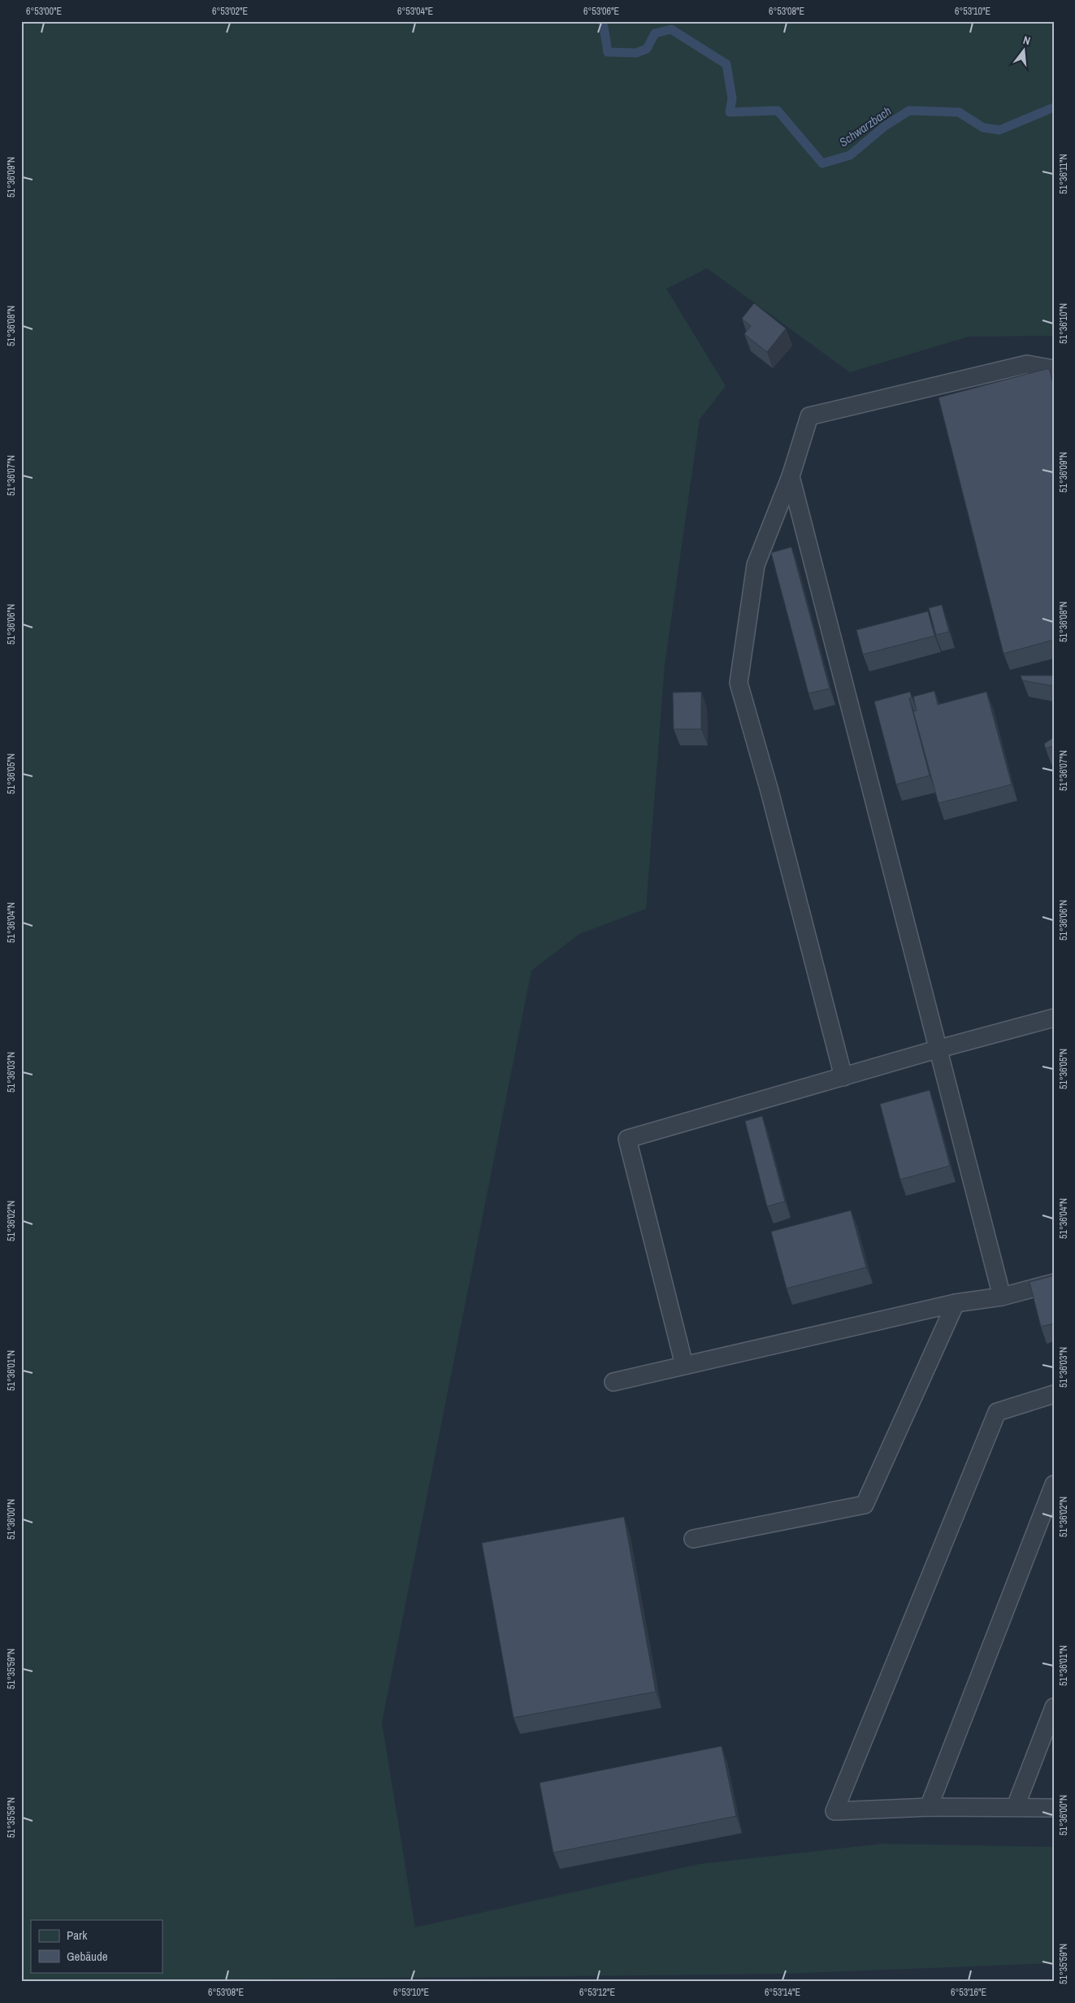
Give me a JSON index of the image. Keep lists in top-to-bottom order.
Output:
{
  "water": ["Schwarzbach"],
  "legend": ["Park", "Gebäude"],
  "north": "top",
  "coordinates": [
    "6°53'00\"E",
    "6°53'02\"E",
    "6°53'04\"E",
    "6°53'06\"E",
    "6°53'08\"E",
    "6°53'10\"E",
    "51°36'11\"N",
    "51°36'09\"N",
    "51°36'10\"N",
    "51°36'08\"N",
    "51°36'07\"N",
    "51°36'06\"N",
    "51°36'05\"N",
    "51°36'04\"N",
    "51°36'03\"N",
    "51°36'02\"N",
    "51°36'01\"N",
    "51°36'00\"N",
    "51°35'59\"N",
    "51°35'58\"N",
    "6°53'12\"E",
    "6°53'14\"E",
    "6°53'16\"E"
  ]
}
